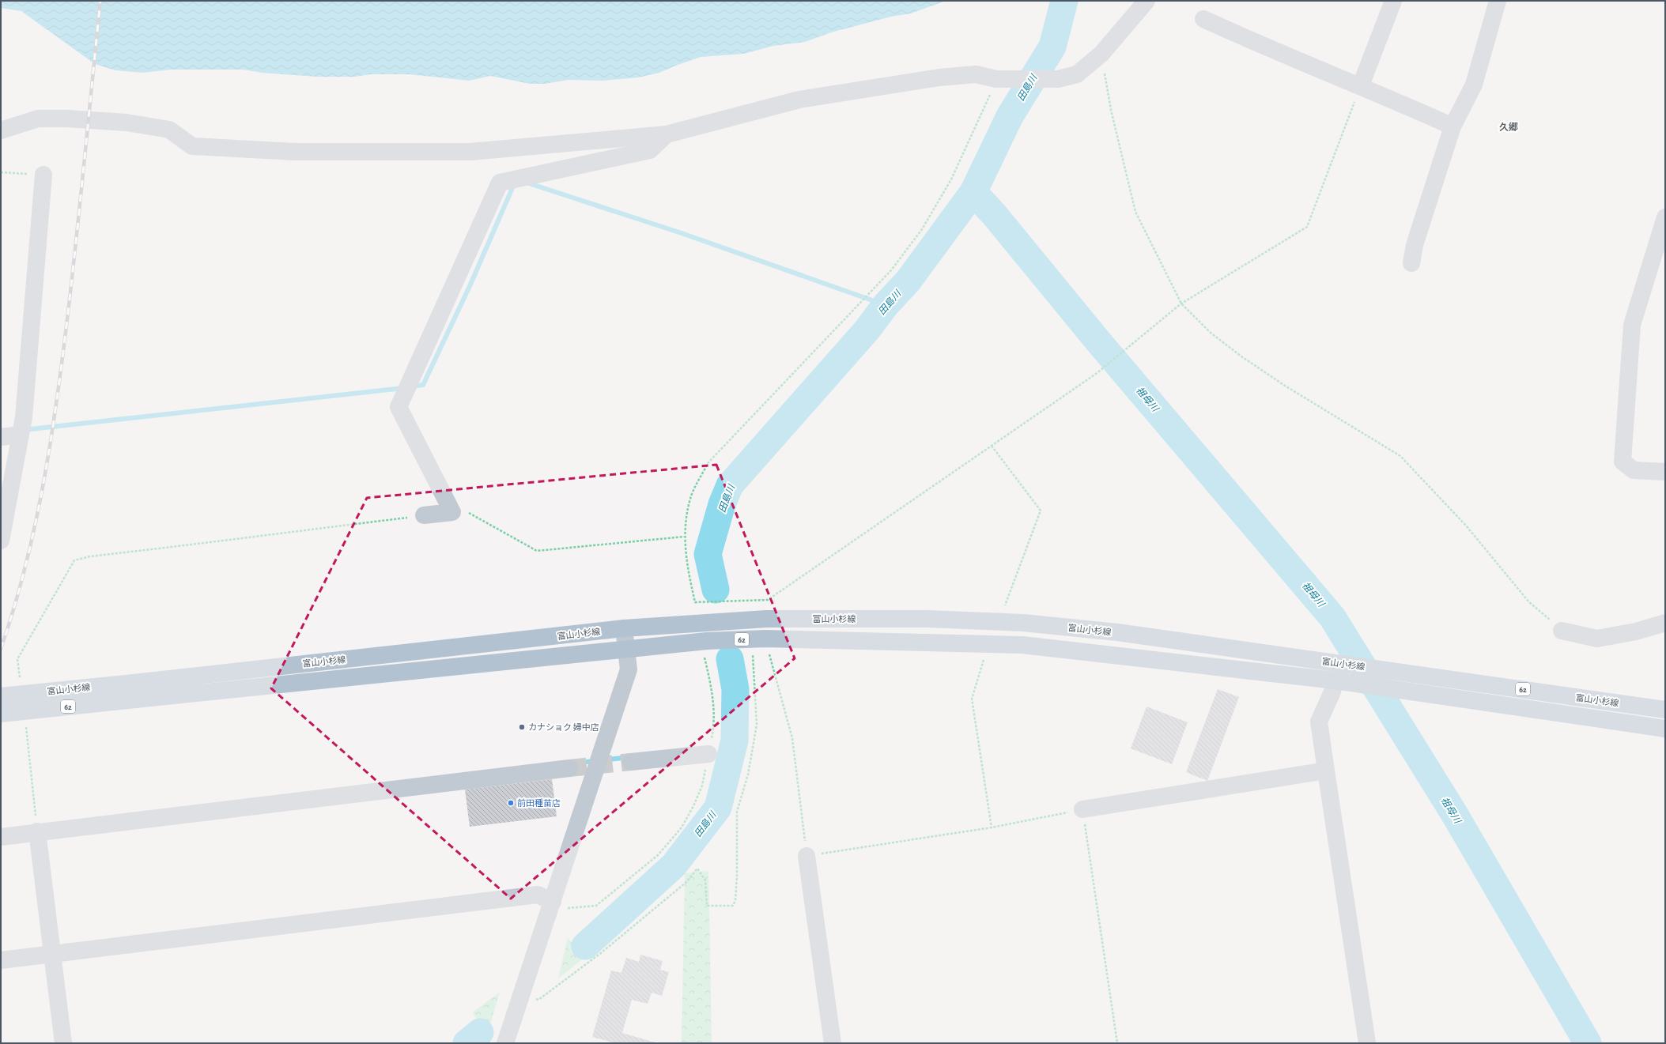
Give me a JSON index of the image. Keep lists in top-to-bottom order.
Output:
{
  "streets": {
    "main road": ["富山小杉線", "62"]
  },
  "districts": ["久郷"],
  "water": ["田島川", "祖母川"],
  "places": ["カナショク 婦中店", "前田種苗店"]
}
